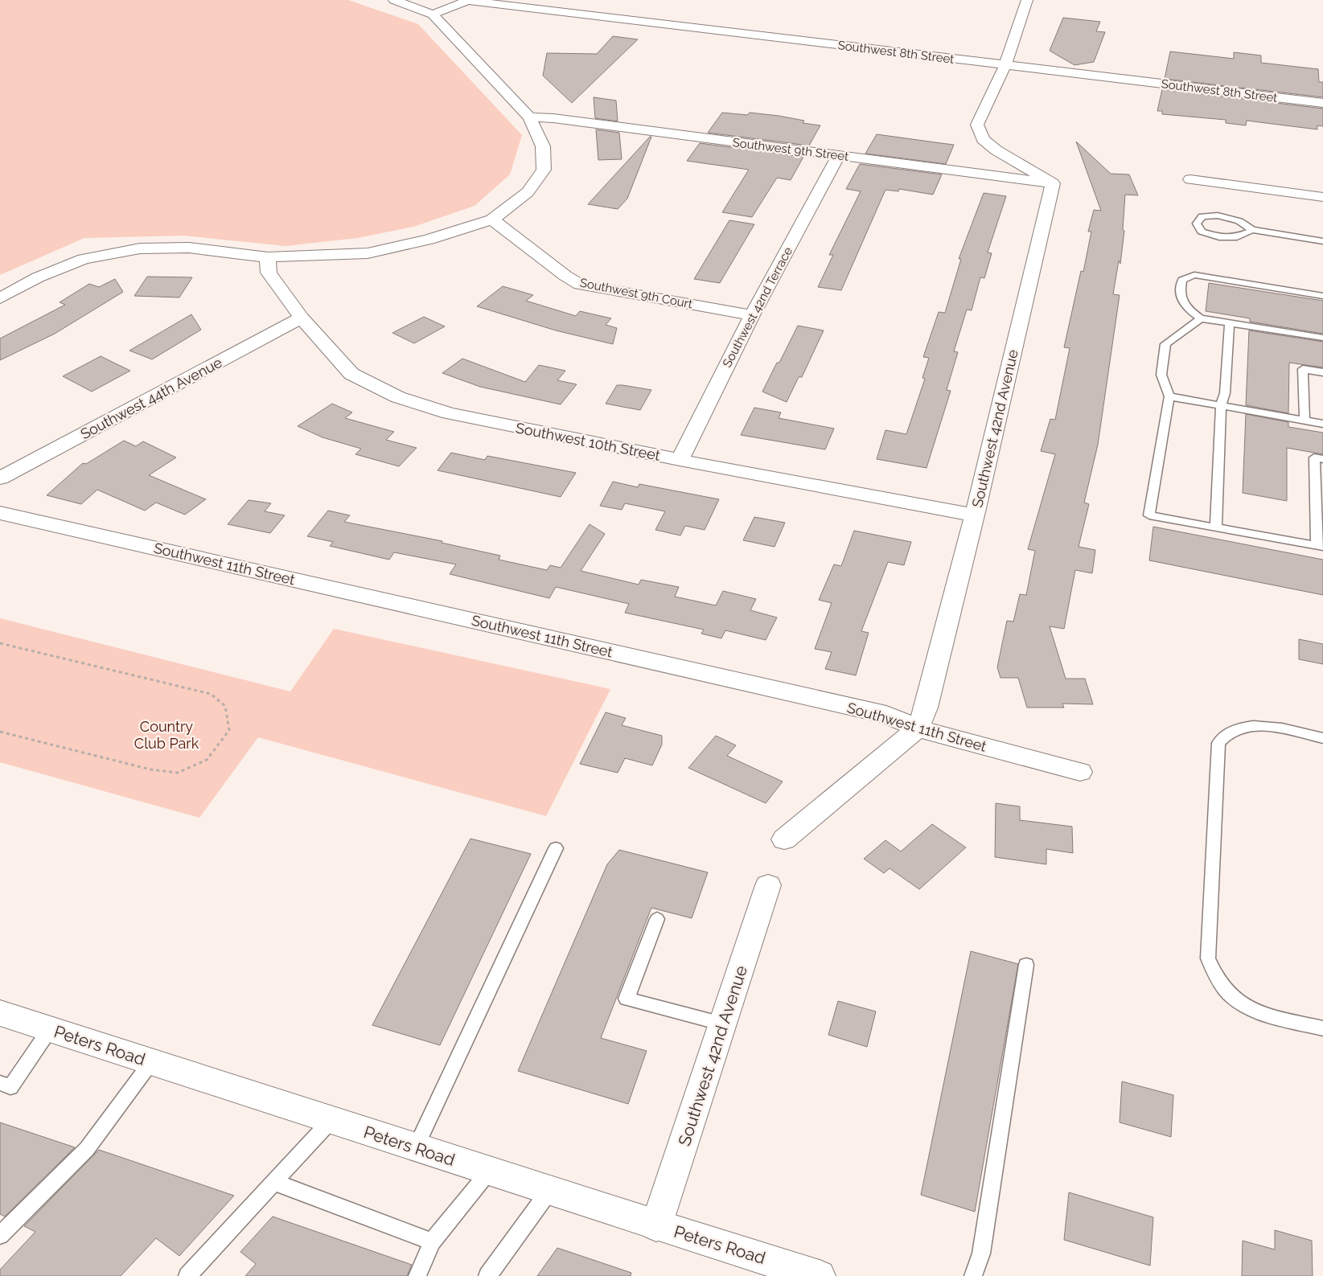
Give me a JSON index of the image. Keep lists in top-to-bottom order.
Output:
{
  "streets": {
    "street": [
      "Southwest 8th Street",
      "Southwest 9th Street",
      "Southwest 9th Court",
      "Southwest 42nd Terrace",
      "Southwest 44th Avenue",
      "Southwest 42nd Avenue",
      "Southwest 10th Street",
      "Southwest 11th Street",
      "Peters Road"
    ]
  },
  "crossings": [
    ["Southwest 9th Street", "Southwest 42nd Terrace"],
    ["Southwest 9th Street", "Southwest 42nd Avenue"],
    ["Southwest 9th Court", "Southwest 42nd Terrace"],
    ["Southwest 42nd Terrace", "Southwest 10th Street"],
    ["Southwest 44th Avenue", "Southwest 10th Street"],
    ["Southwest 42nd Avenue", "Southwest 10th Street"],
    ["Southwest 42nd Avenue", "Southwest 11th Street"],
    ["Southwest 42nd Avenue", "Peters Road"]
  ],
  "parks": ["Country Club Park"]
}
